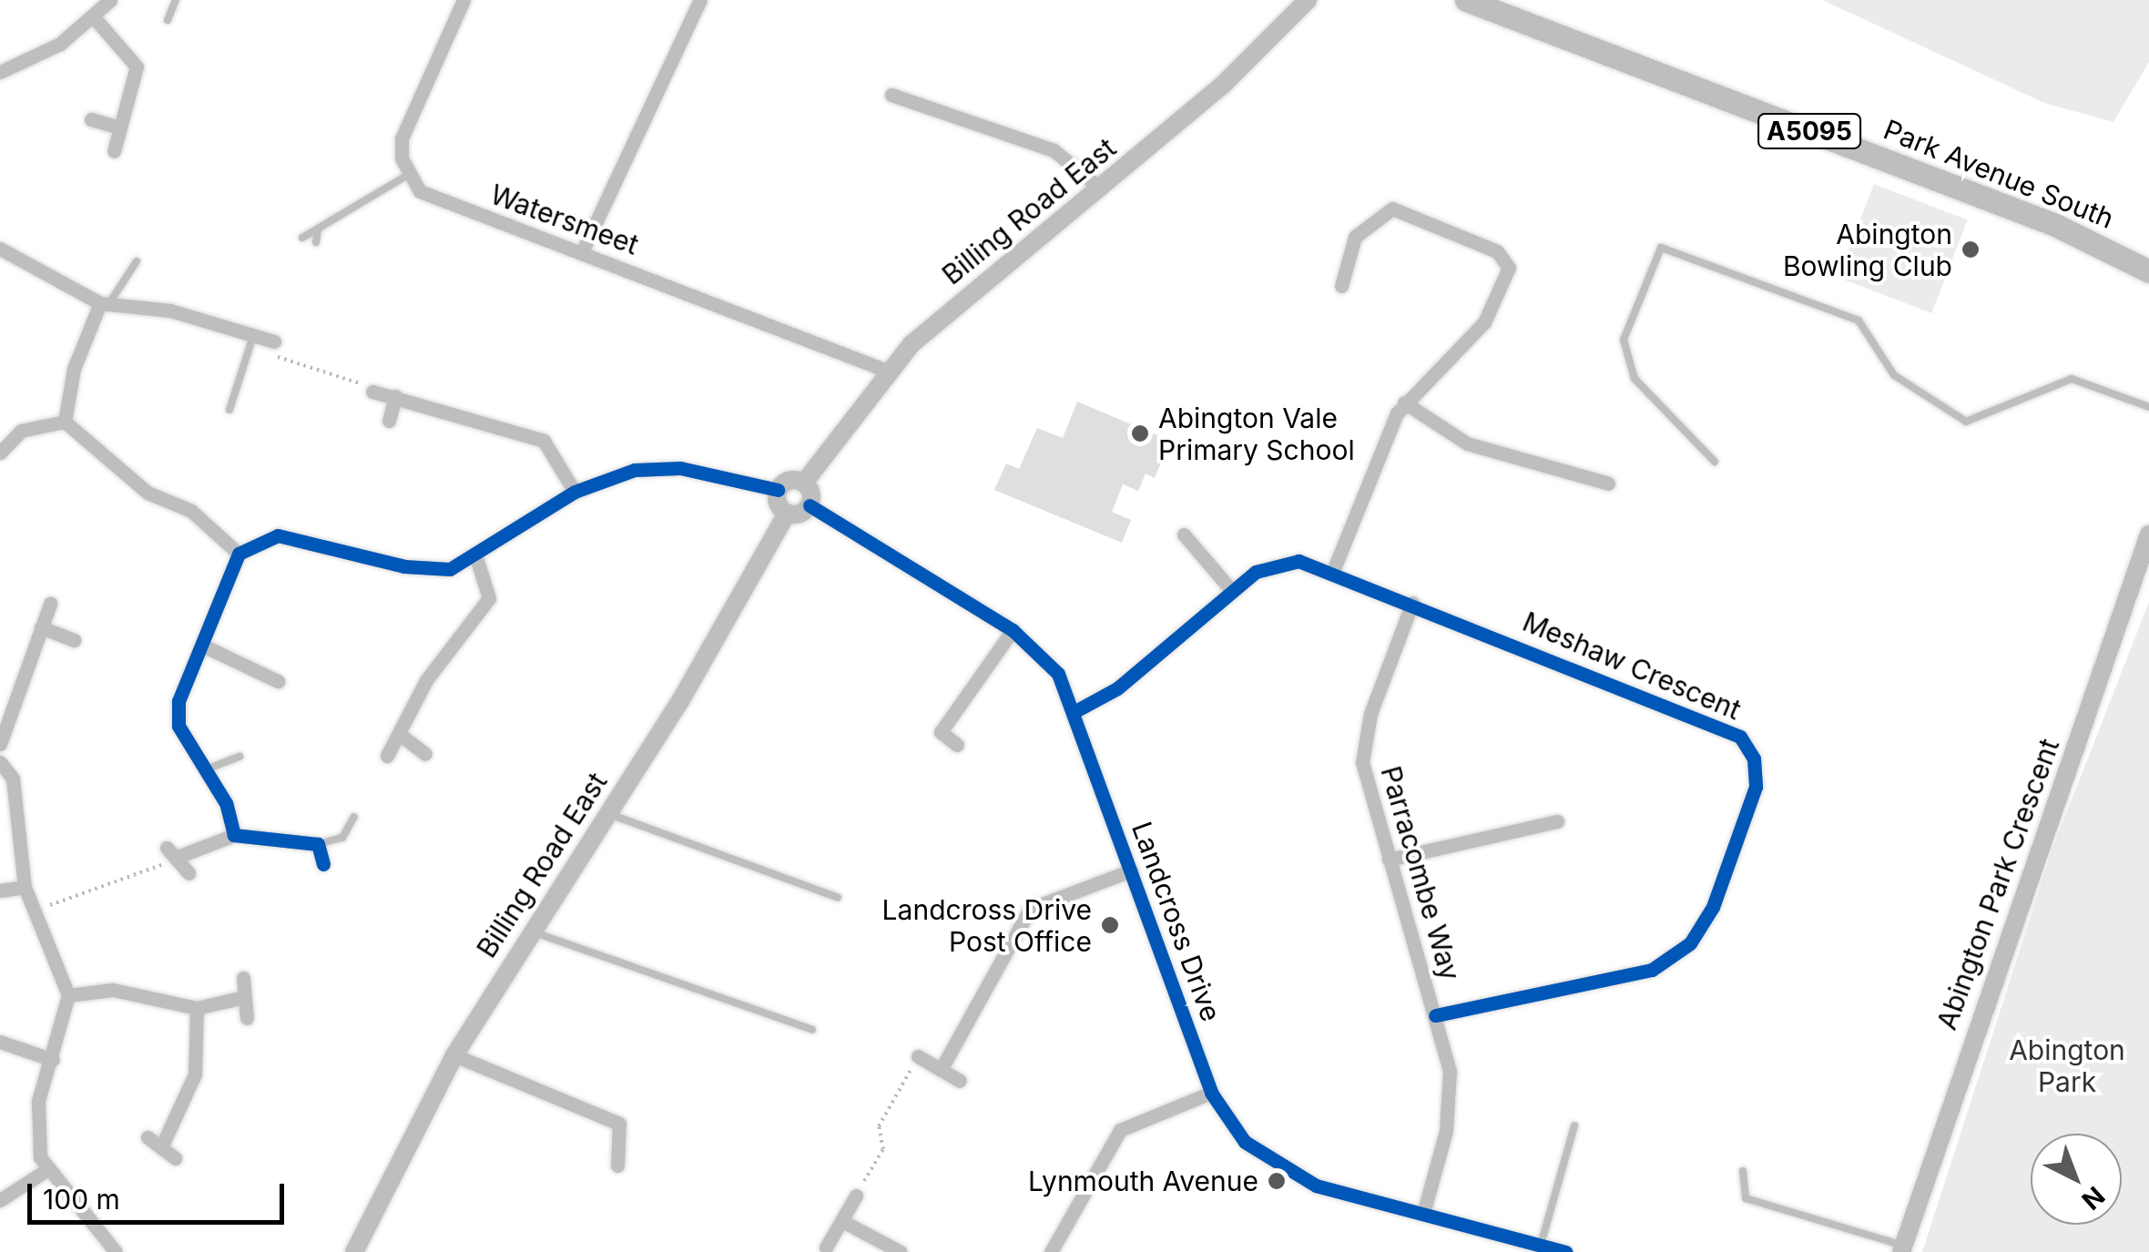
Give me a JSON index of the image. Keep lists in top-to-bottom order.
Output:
{
  "streets": {
    "main road": ["A5095", "Park Avenue South"],
    "street": [
      "Billing Road East",
      "Watersmeet",
      "Meshaw Crescent",
      "Parracombe Way",
      "Abington Park Crescent",
      "Landcross Drive"
    ]
  },
  "crossings": [
    ["Billing Road East", "Watersmeet"],
    ["Meshaw Crescent", "Parracombe Way"],
    ["Meshaw Crescent", "Landcross Drive"],
    ["Parracombe Way", "Landcross Drive"]
  ],
  "parks": ["Abington Park"],
  "places": [
    "Abington Bowling Club",
    "Abington Vale Primary School",
    "Landcross Drive Post Office",
    "Lynmouth Avenue"
  ],
  "scale_bar": "100 m",
  "north": "bottom right"
}
